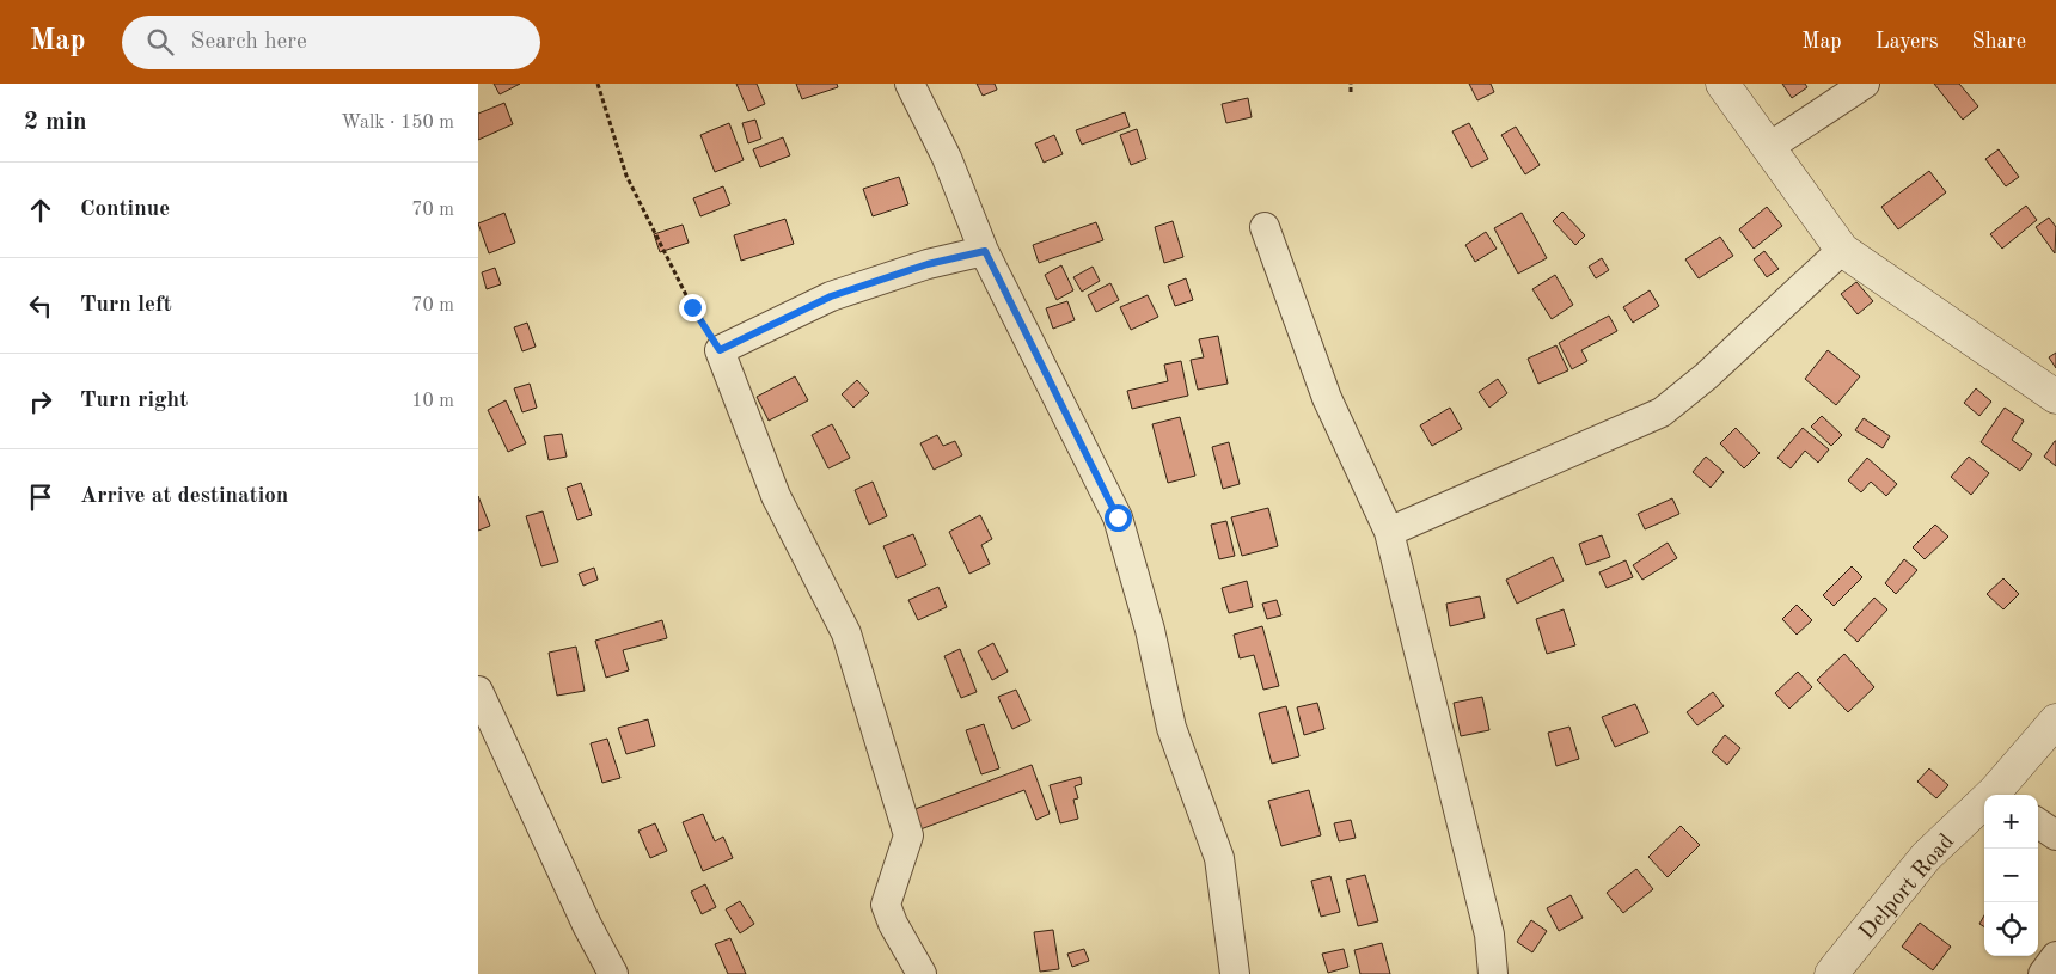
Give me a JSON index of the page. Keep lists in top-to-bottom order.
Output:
{
  "streets": {
    "street": ["Delport Road"]
  },
  "page": {
    "header": "Map",
    "search": "Search here",
    "nav": ["Map", "Layers", "Share"],
    "heading": ["2 min", "Walk · 150 m"],
    "list": [
      ["Continue", "70 m"],
      ["Turn left", "70 m"],
      ["Turn right", "10 m"],
      "Arrive at destination"
    ],
    "map_buttons": ["+", "−"]
  }
}
